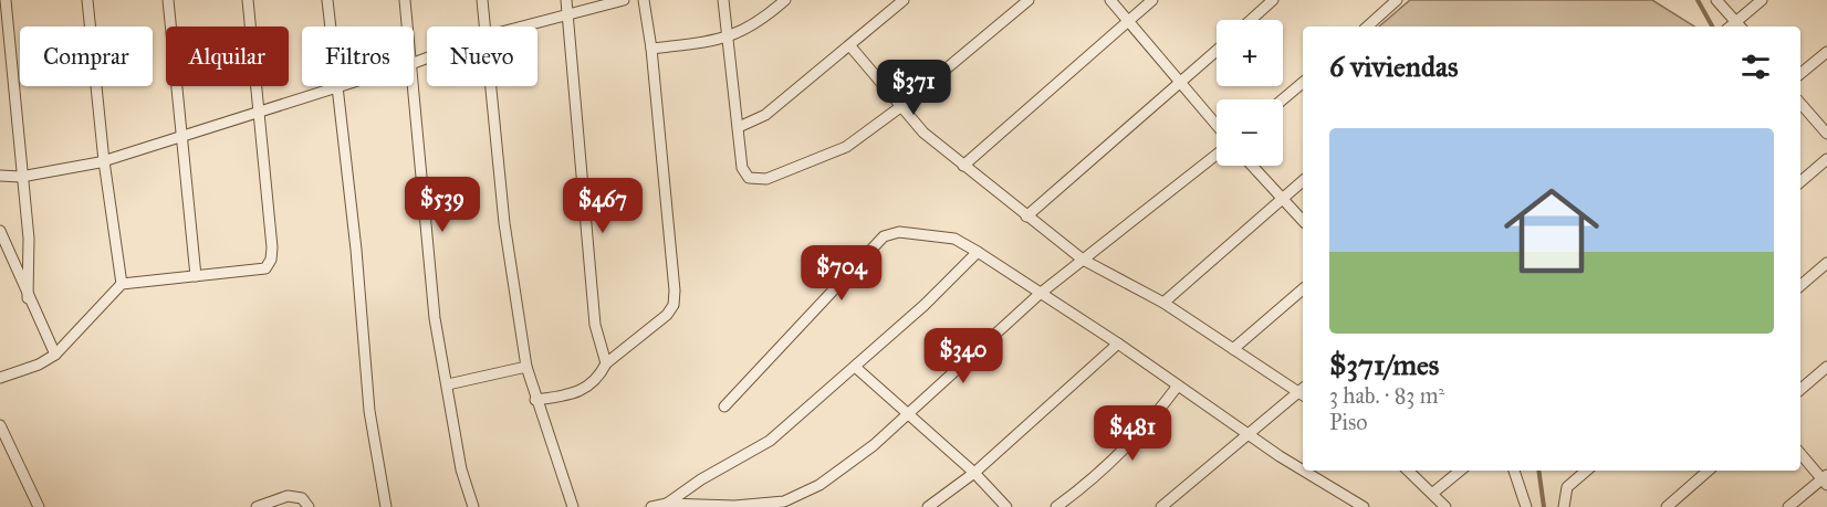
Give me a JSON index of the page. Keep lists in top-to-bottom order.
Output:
{
  "page": {
    "map_buttons": ["+", "−"],
    "chip": [
      "Comprar",
      "Alquilar",
      "Filtros",
      "Nuevo"
    ],
    "heading": "6 viviendas",
    "price": [
      "$371",
      "$539",
      "$467",
      "$704",
      "$340",
      "$481"
    ],
    "list": [
      {
        "name": "$371/mes",
        "note": "3 hab. · 83 m² · Piso"
      }
    ]
  }
}
